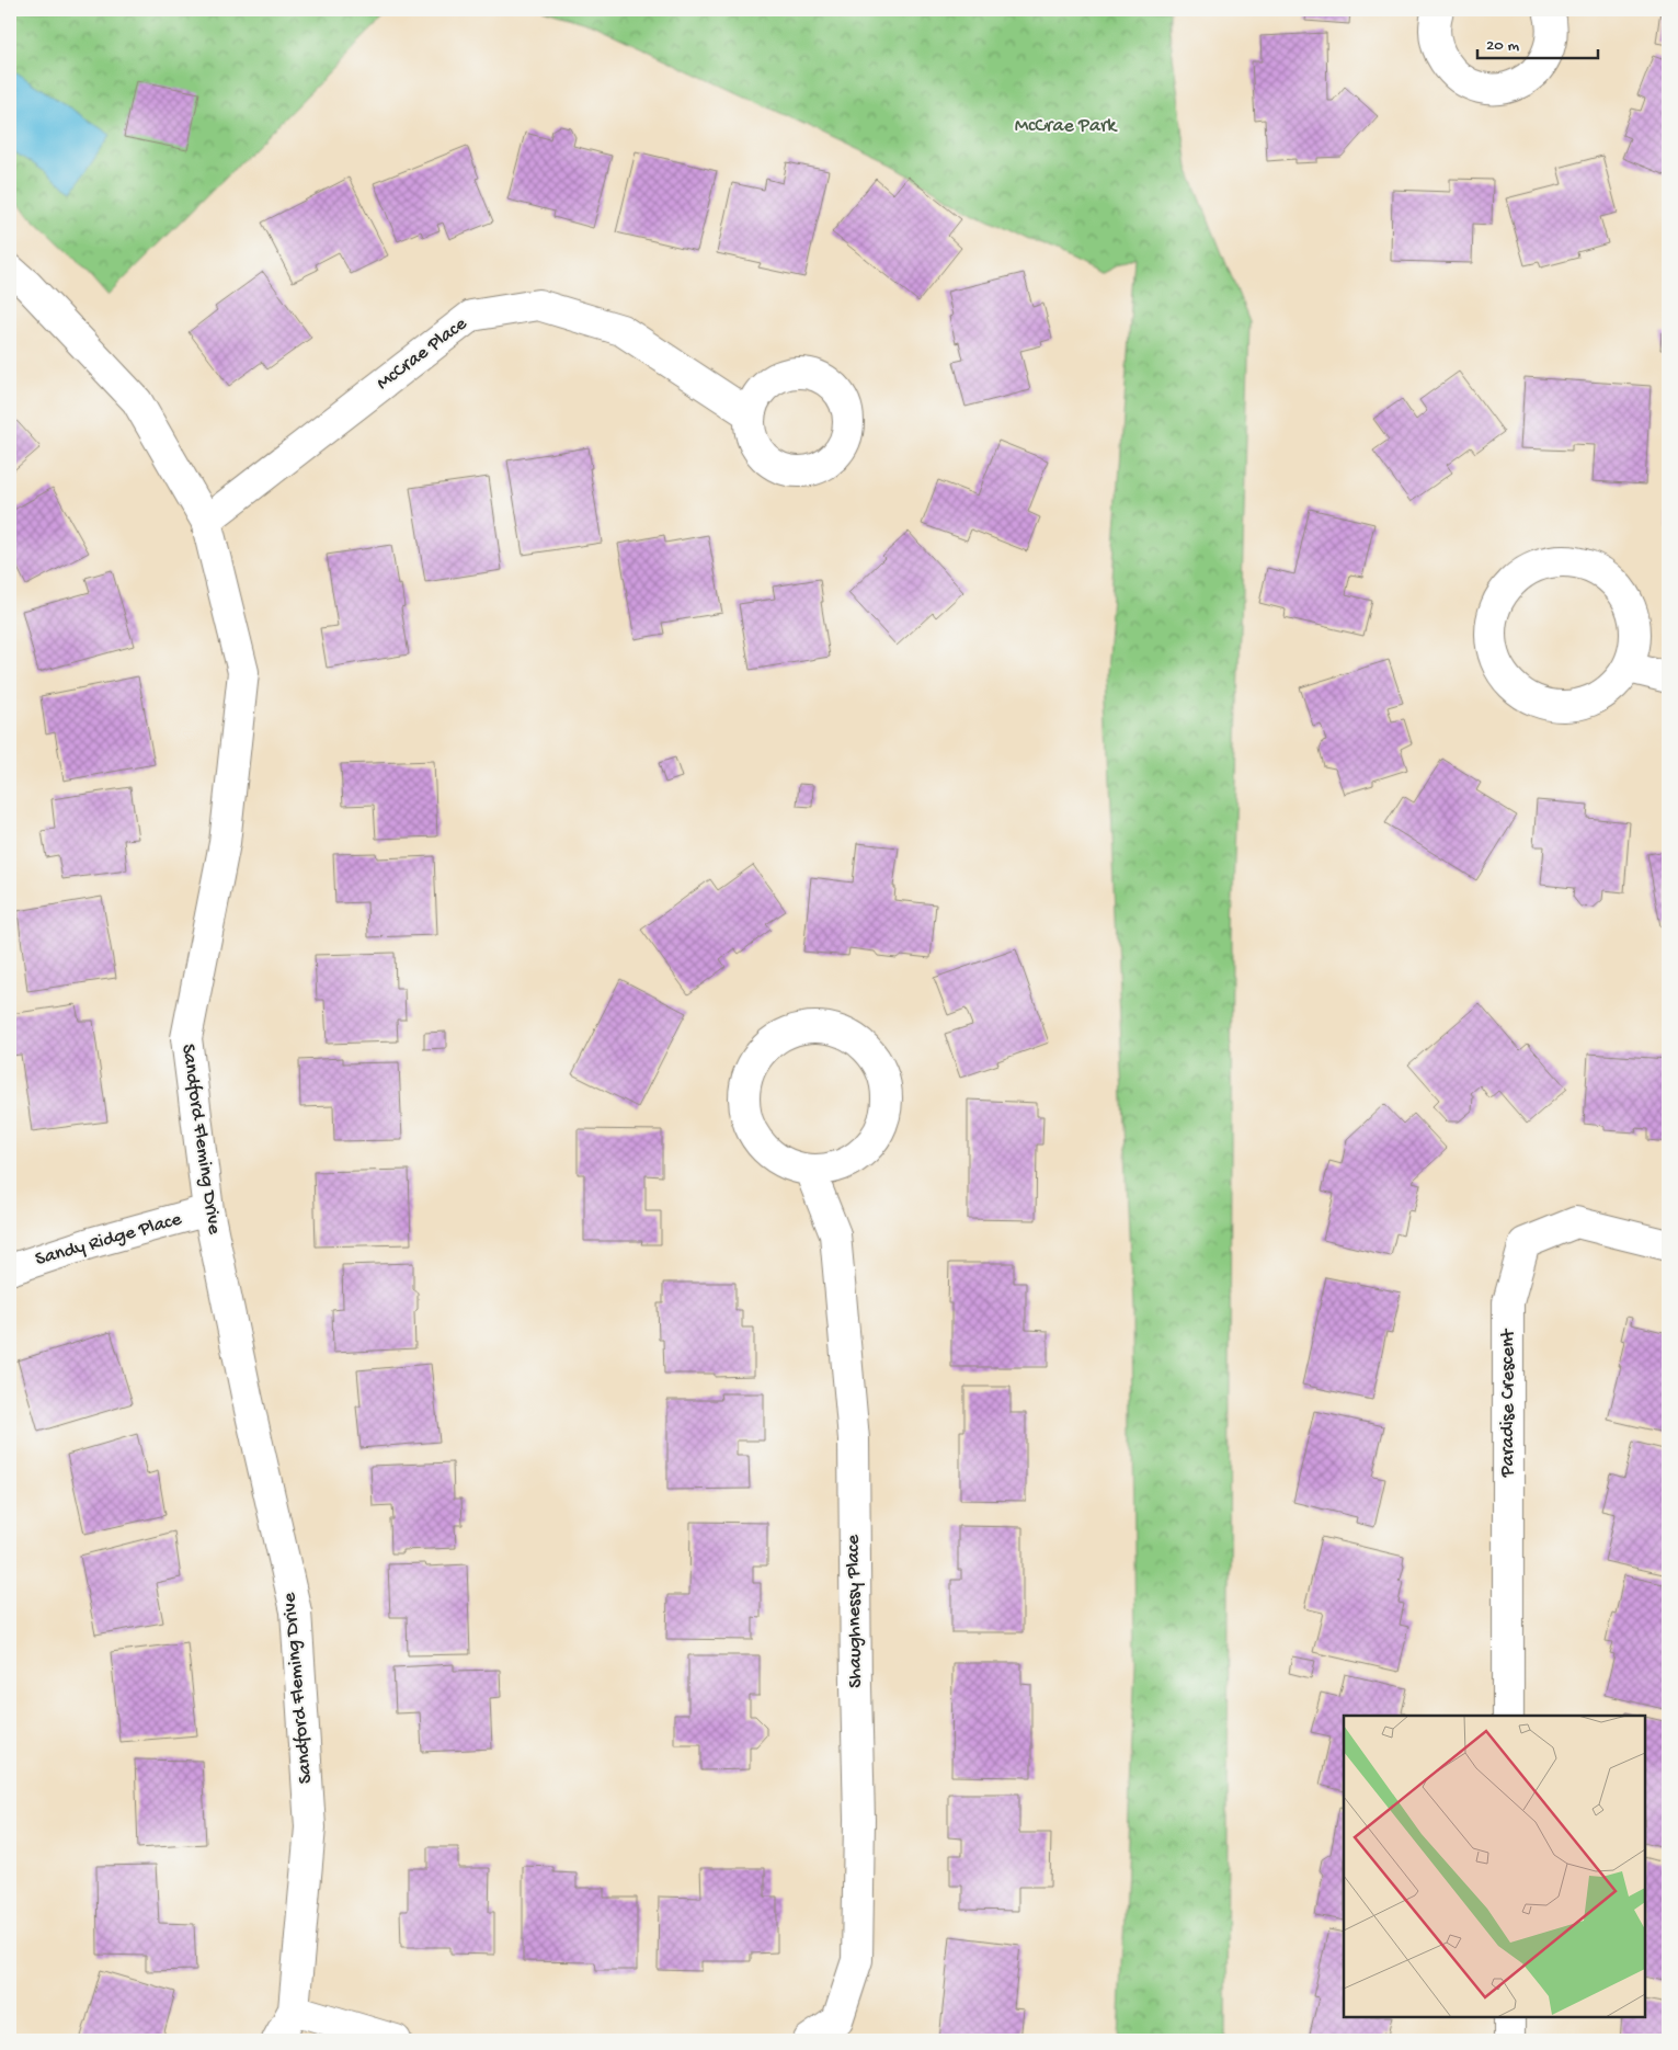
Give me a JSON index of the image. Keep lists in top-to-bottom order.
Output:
{
  "streets": {
    "street": [
      "McCrae Place",
      "Sandford Fleming Drive",
      "Sandy Ridge Place",
      "Paradise Crescent",
      "Shaughnessy Place"
    ]
  },
  "crossings": [
    ["McCrae Place", "Sandford Fleming Drive"],
    ["Sandford Fleming Drive", "Sandy Ridge Place"]
  ],
  "parks": ["McCrae Park"],
  "scale_bar": "20 m"
}
